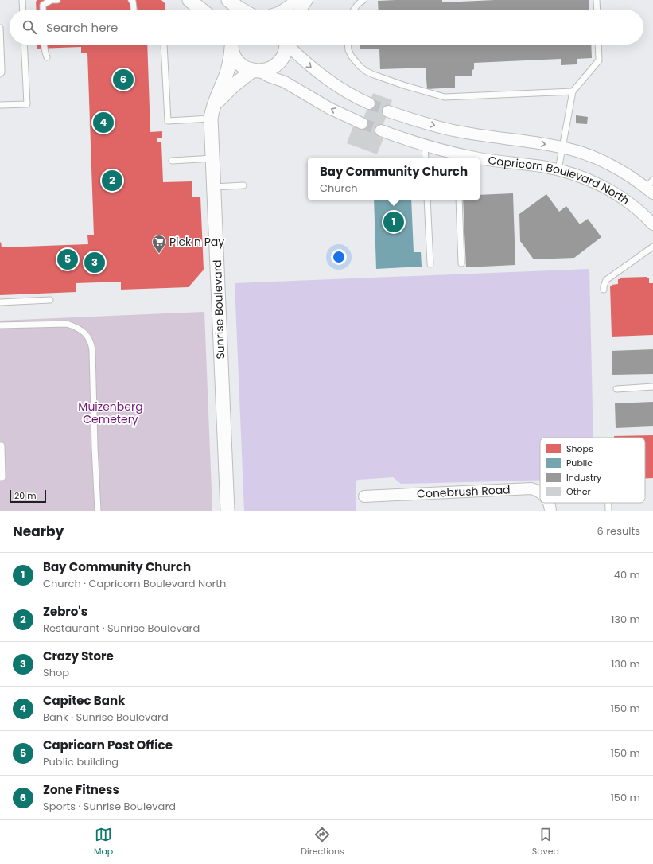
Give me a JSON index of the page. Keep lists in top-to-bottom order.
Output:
{
  "streets": {
    "street": ["Capricorn Boulevard North", "Sunrise Boulevard", "Conebrush Road"]
  },
  "parks": ["Muizenberg Cemetery"],
  "places": {
    "supermarket": ["Pick n Pay"]
  },
  "legend": [
    "Shops",
    "Public",
    "Industry",
    "Other"
  ],
  "scale_bar": "20 m",
  "page": {
    "search": "Search here",
    "pins": [
      "6",
      "4",
      "2",
      "1",
      "5",
      "3"
    ],
    "popup": ["Bay Community Church", "Church"],
    "scale": "20 m",
    "heading": ["Nearby", "6 results"],
    "list": [
      {
        "mark": "1",
        "name": "Bay Community Church",
        "note": "Church · Capricorn Boulevard North",
        "value": "40 m"
      },
      {
        "mark": "2",
        "name": "Zebro's",
        "note": "Restaurant · Sunrise Boulevard",
        "value": "130 m"
      },
      {
        "mark": "3",
        "name": "Crazy Store",
        "note": "Shop",
        "value": "130 m"
      },
      {
        "mark": "4",
        "name": "Capitec Bank",
        "note": "Bank · Sunrise Boulevard",
        "value": "150 m"
      },
      {
        "mark": "5",
        "name": "Capricorn Post Office",
        "note": "Public building",
        "value": "150 m"
      },
      {
        "mark": "6",
        "name": "Zone Fitness",
        "note": "Sports · Sunrise Boulevard",
        "value": "150 m"
      }
    ],
    "nav": ["Map", "Directions", "Saved"]
  }
}
